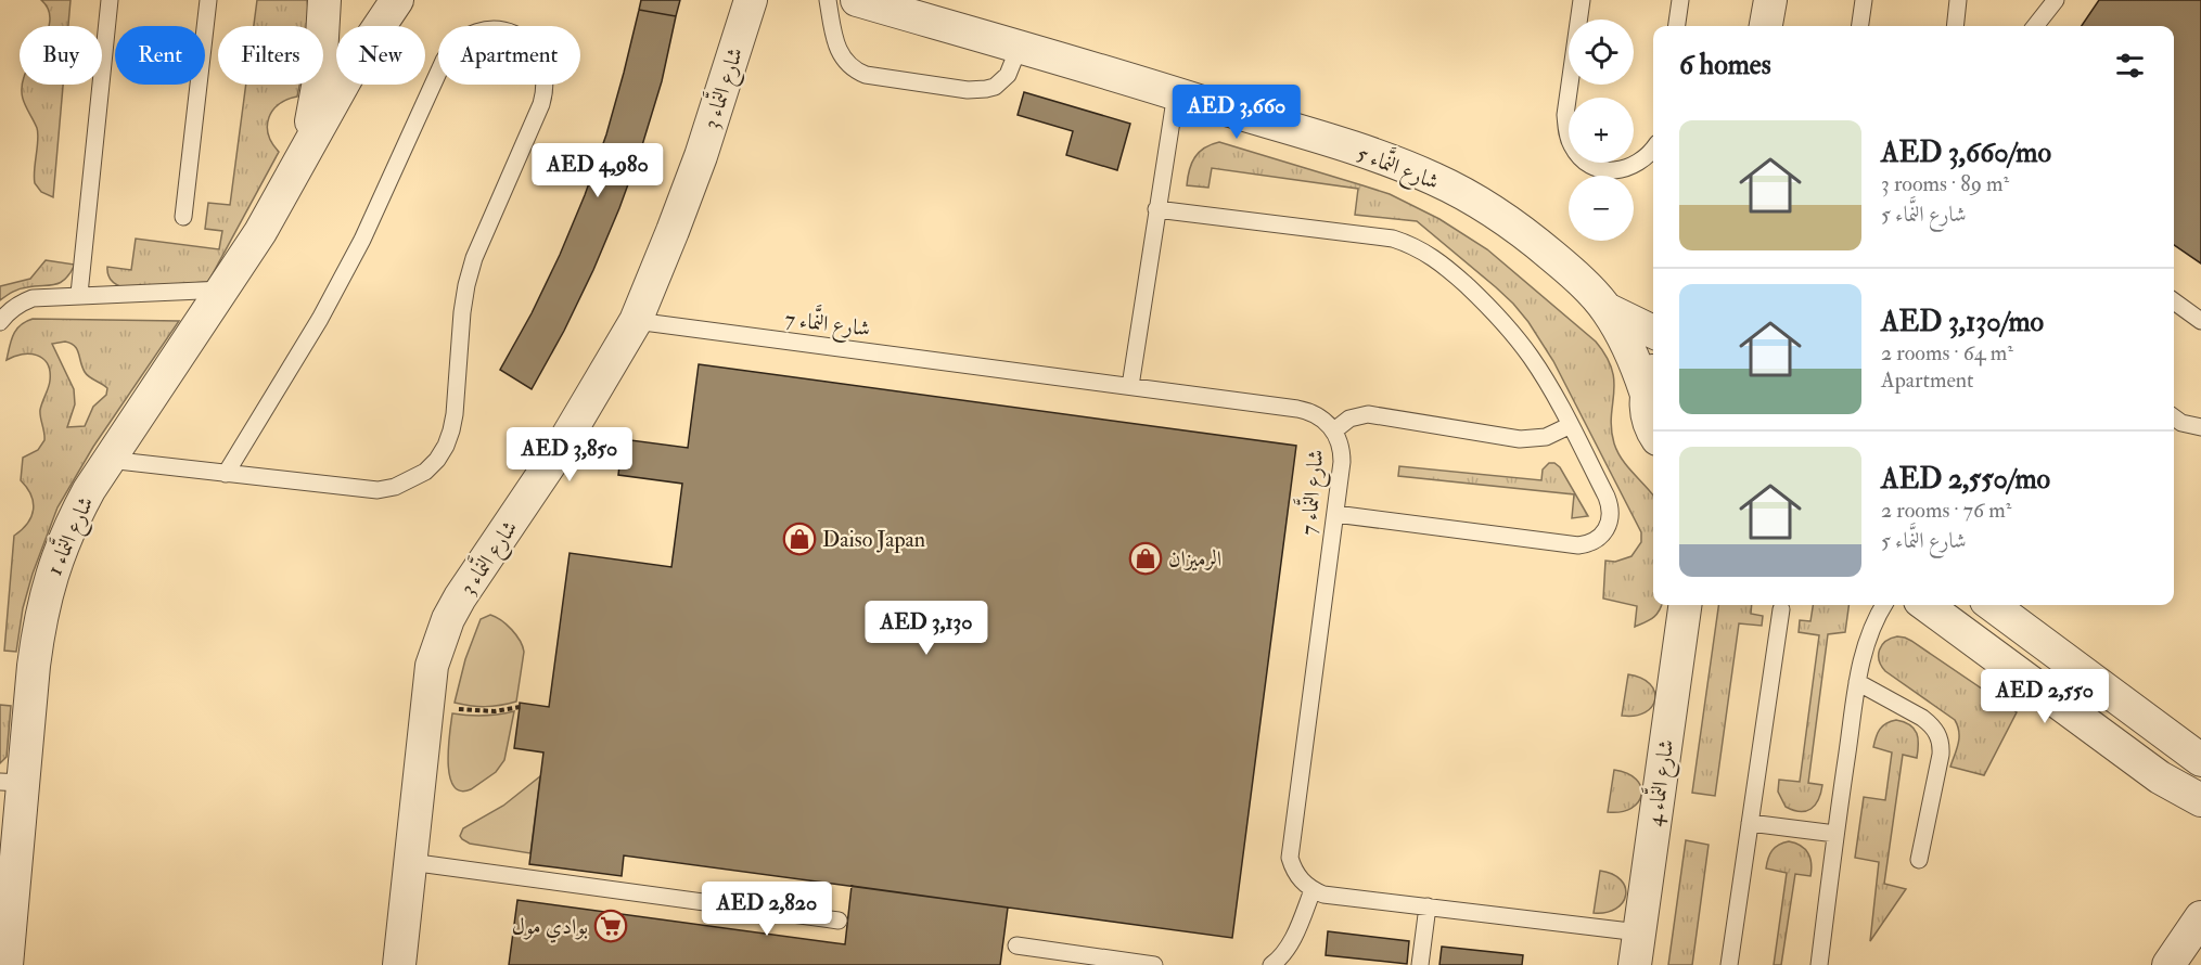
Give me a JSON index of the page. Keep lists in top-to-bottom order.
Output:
{
  "streets": {
    "street": [
      "شارع النَّماء 3",
      "شارع النَّماء 5",
      "شارع النَّماء 1",
      "شارع النَّماء 4"
    ],
    "lane": ["شارع النَّماء 7"]
  },
  "crossings": [
    ["شارع النَّماء 3", "شارع النَّماء 7"]
  ],
  "places": {
    "shop": ["Daiso Japan", "الرميزان"],
    "supermarket": ["بوادي مول"]
  },
  "page": {
    "map_buttons": ["+", "−"],
    "chip": [
      "Buy",
      "Rent",
      "Filters",
      "New",
      "Apartment"
    ],
    "heading": "6 homes",
    "price": [
      "AED 3,660",
      "AED 4,980",
      "AED 3,850",
      "AED 3,130",
      "AED 2,550",
      "AED 2,820"
    ],
    "list": [
      {
        "name": "AED 3,660/mo",
        "note": "3 rooms · 89 m² · شارع النَّماء 5"
      },
      {
        "name": "AED 3,130/mo",
        "note": "2 rooms · 64 m² · Apartment"
      },
      {
        "name": "AED 2,550/mo",
        "note": "2 rooms · 76 m² · شارع النَّماء 5"
      }
    ]
  }
}
